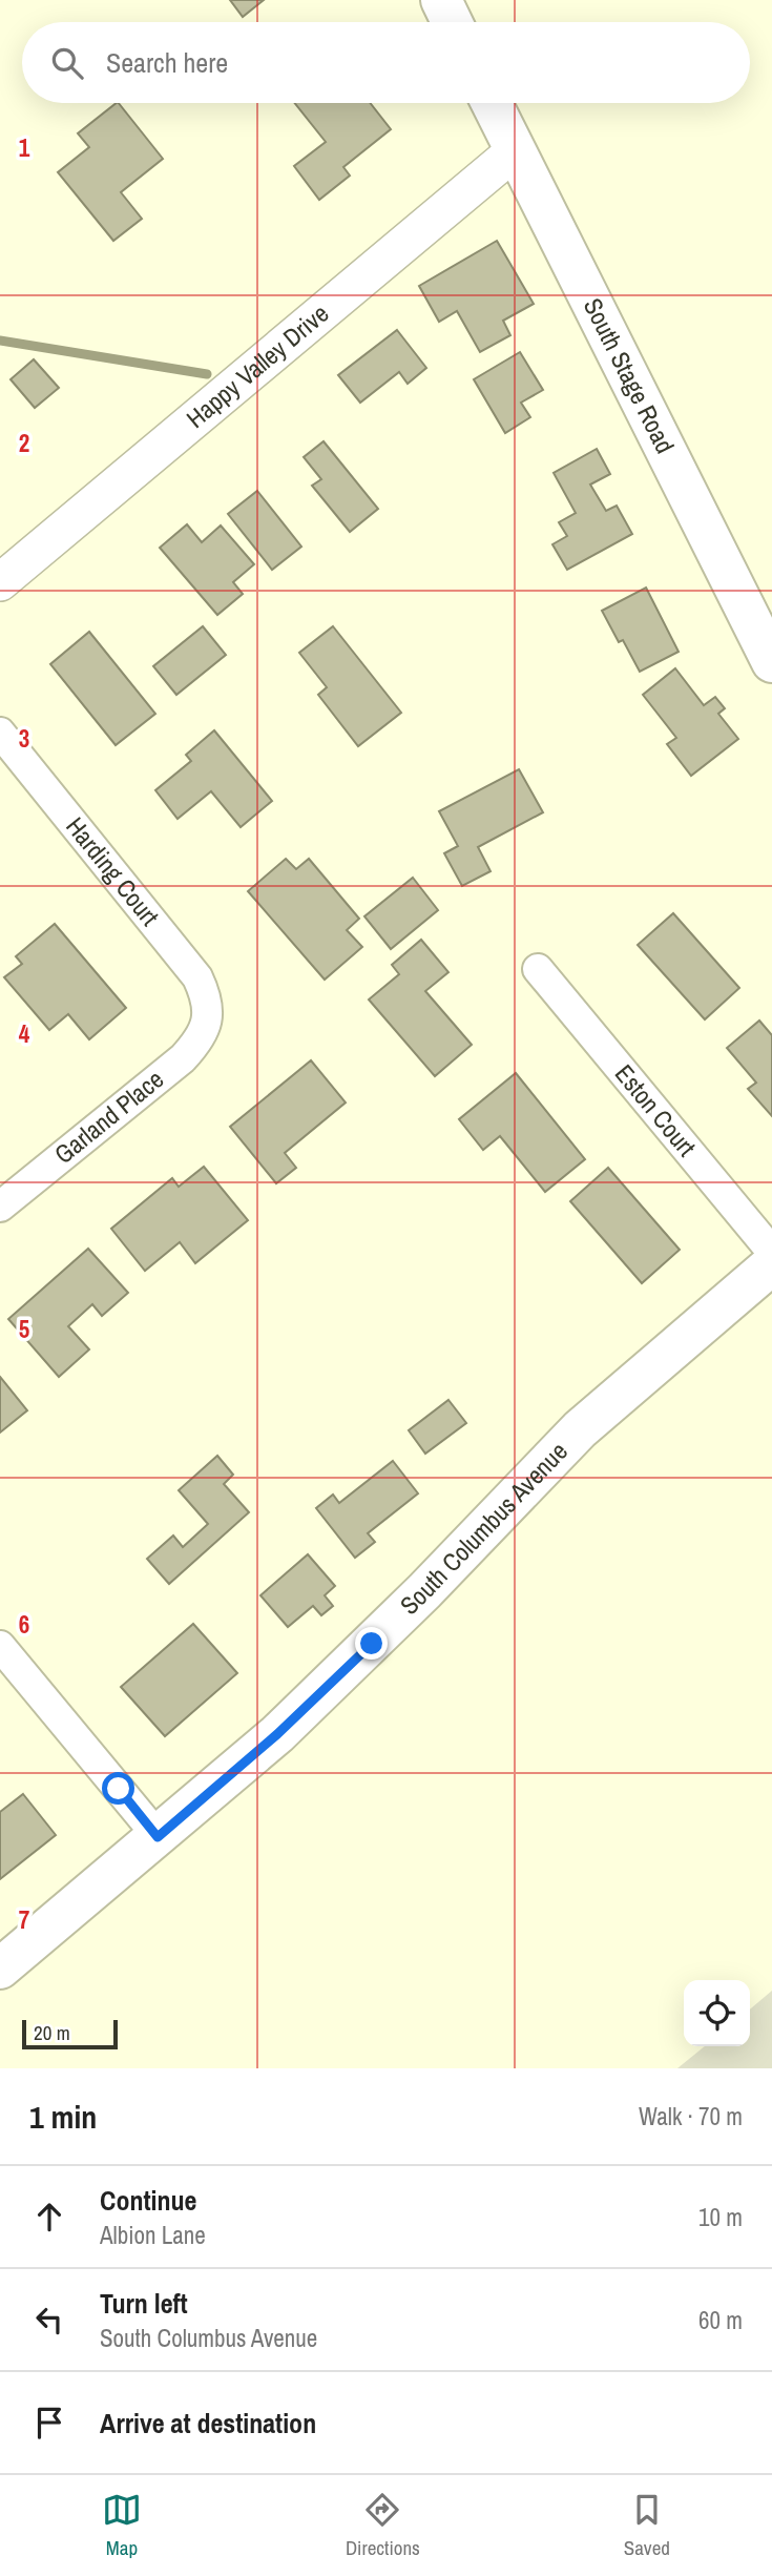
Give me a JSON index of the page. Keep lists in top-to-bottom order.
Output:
{
  "streets": {
    "main road": ["South Stage Road", "South Columbus Avenue"],
    "street": [
      "Happy Valley Drive",
      "Harding Court",
      "Eston Court",
      "Garland Place"
    ]
  },
  "crossings": [
    ["Happy Valley Drive", "South Stage Road"],
    ["Harding Court", "Garland Place"]
  ],
  "scale_bar": "20 m",
  "page": {
    "search": "Search here",
    "scale": "20 m",
    "heading": ["1 min", "Walk · 70 m"],
    "list": [
      ["Continue", "Albion Lane", "10 m"],
      ["Turn left", "South Columbus Avenue", "60 m"],
      "Arrive at destination"
    ],
    "nav": ["Map", "Directions", "Saved"]
  },
  "grid": {
    "rows": [
      "1",
      "2",
      "3",
      "4",
      "5",
      "6",
      "7"
    ]
  }
}
